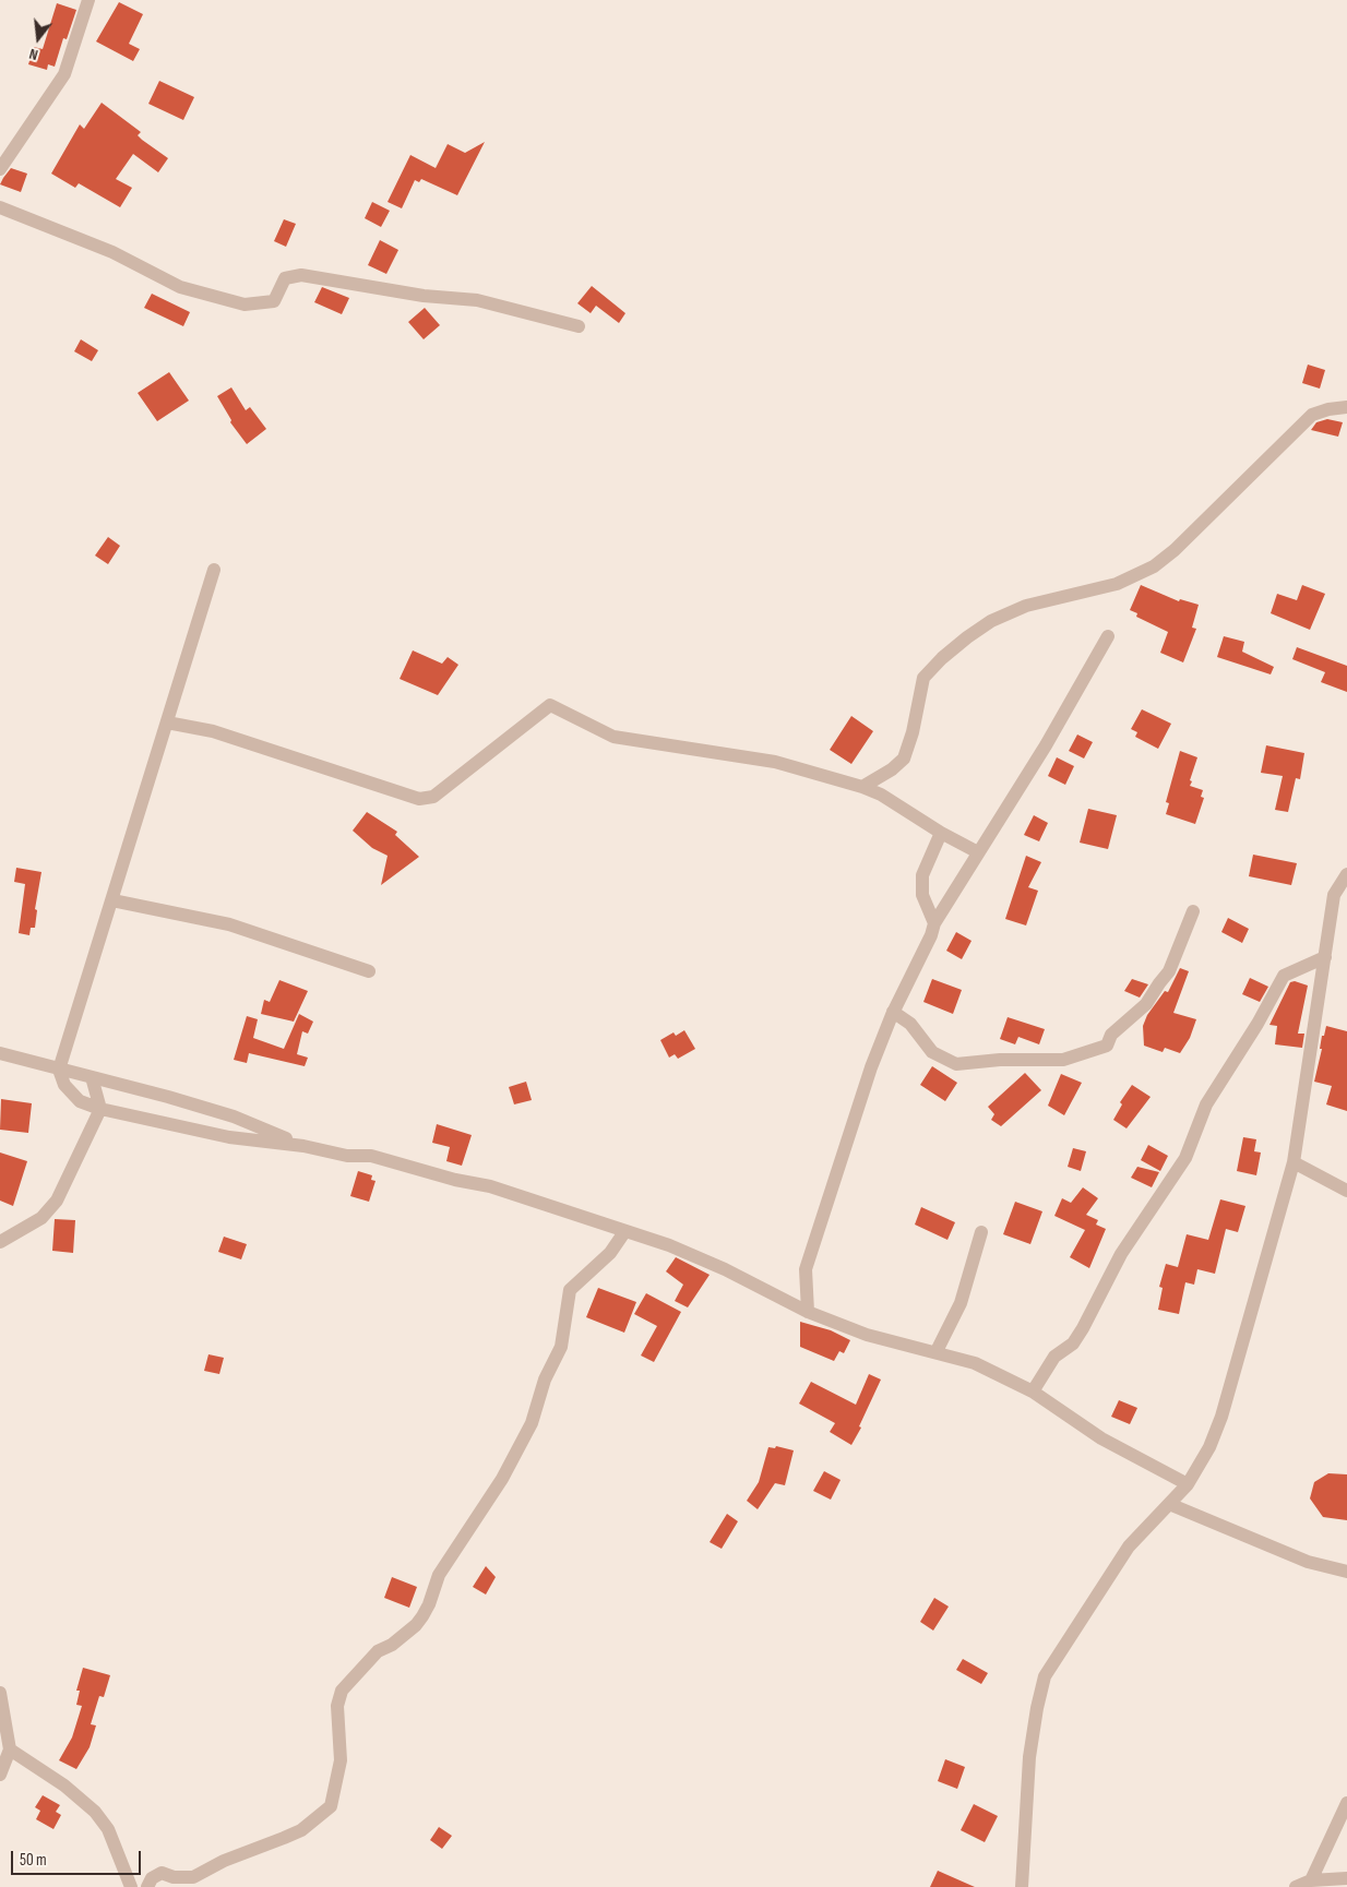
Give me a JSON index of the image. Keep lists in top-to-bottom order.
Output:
{
  "scale_bar": "50 m",
  "north": "bottom"
}
